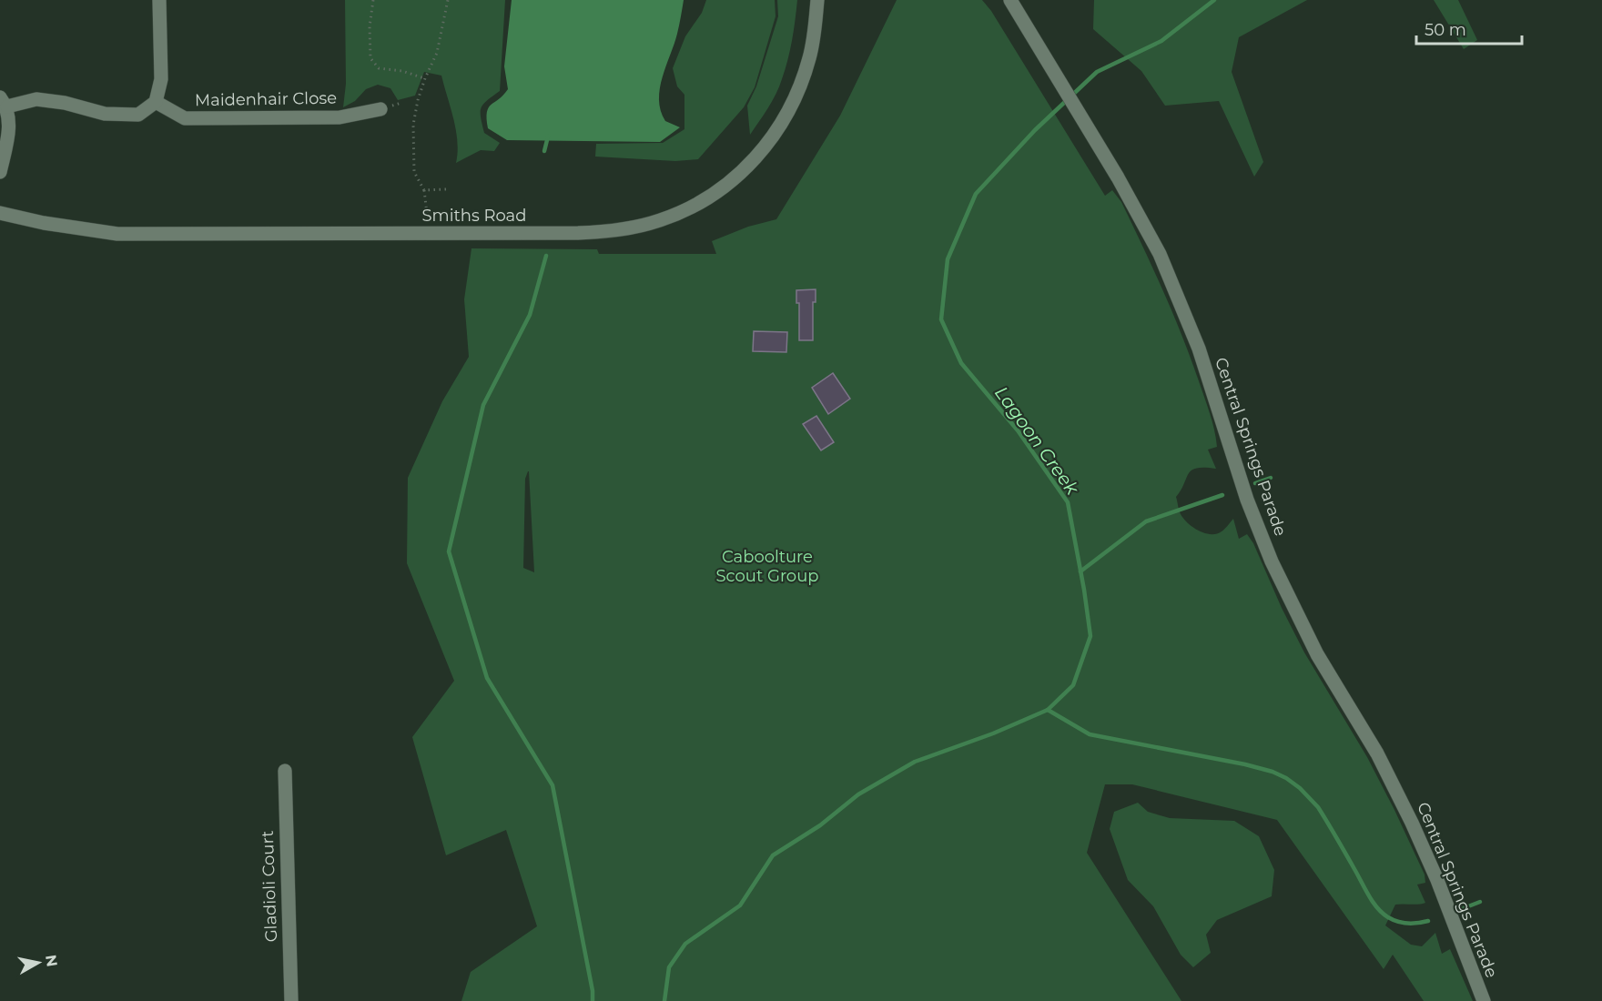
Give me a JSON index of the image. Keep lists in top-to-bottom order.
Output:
{
  "streets": {
    "street": [
      "Maidenhair Close",
      "Smiths Road",
      "Central Springs Parade",
      "Gladioli Court"
    ]
  },
  "water": ["Lagoon Creek"],
  "parks": ["Caboolture Scout Group"],
  "scale_bar": "50 m",
  "north": "right"
}
